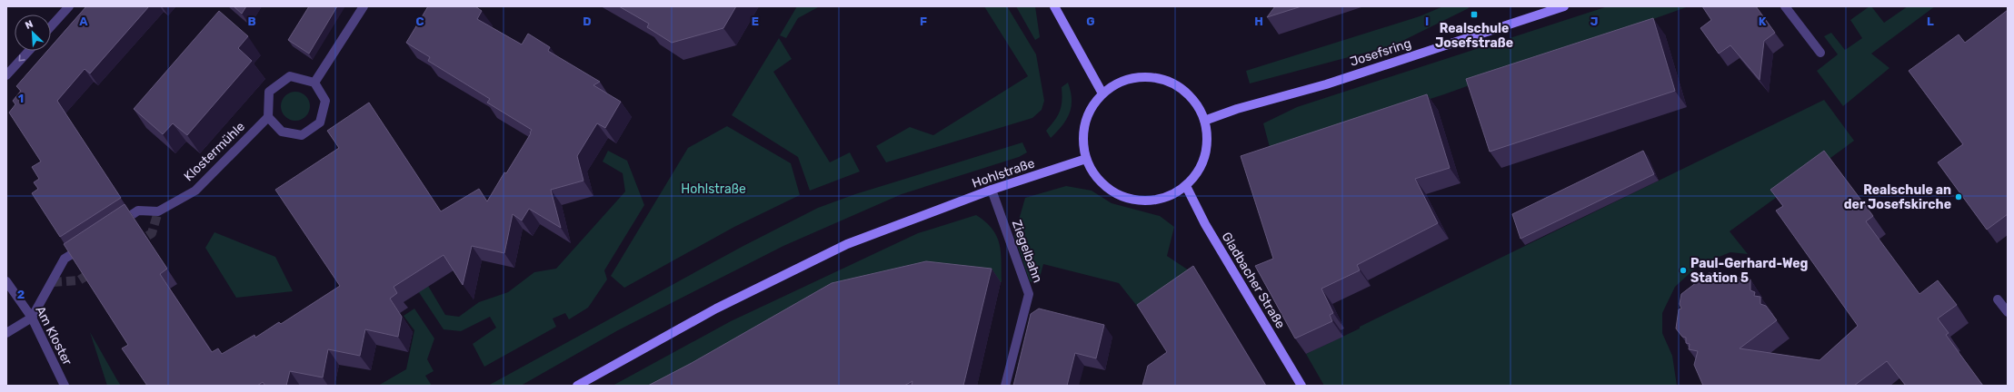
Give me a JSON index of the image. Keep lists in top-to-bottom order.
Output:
{
  "streets": {
    "main road": ["Josefsring", "Hohlstraße", "Gladbacher Straße"],
    "street": ["Klostermühle", "Ziegelbahn", "Am Kloster"]
  },
  "crossings": [
    ["Josefsring", "Hohlstraße"],
    ["Josefsring", "Gladbacher Straße"],
    ["Hohlstraße", "Ziegelbahn"],
    ["Hohlstraße", "Gladbacher Straße"]
  ],
  "parks": ["Hohlstraße"],
  "places": {
    "transit": ["Realschule Josefstraße"],
    "other": ["Realschule an der Josefskirche", "Paul-Gerhard-Weg Station 5"]
  },
  "north": "top left",
  "grid": {
    "columns": [
      "A",
      "B",
      "C",
      "D",
      "E",
      "F",
      "G",
      "H",
      "I",
      "J",
      "K",
      "L"
    ],
    "rows": ["1", "2"]
  }
}
